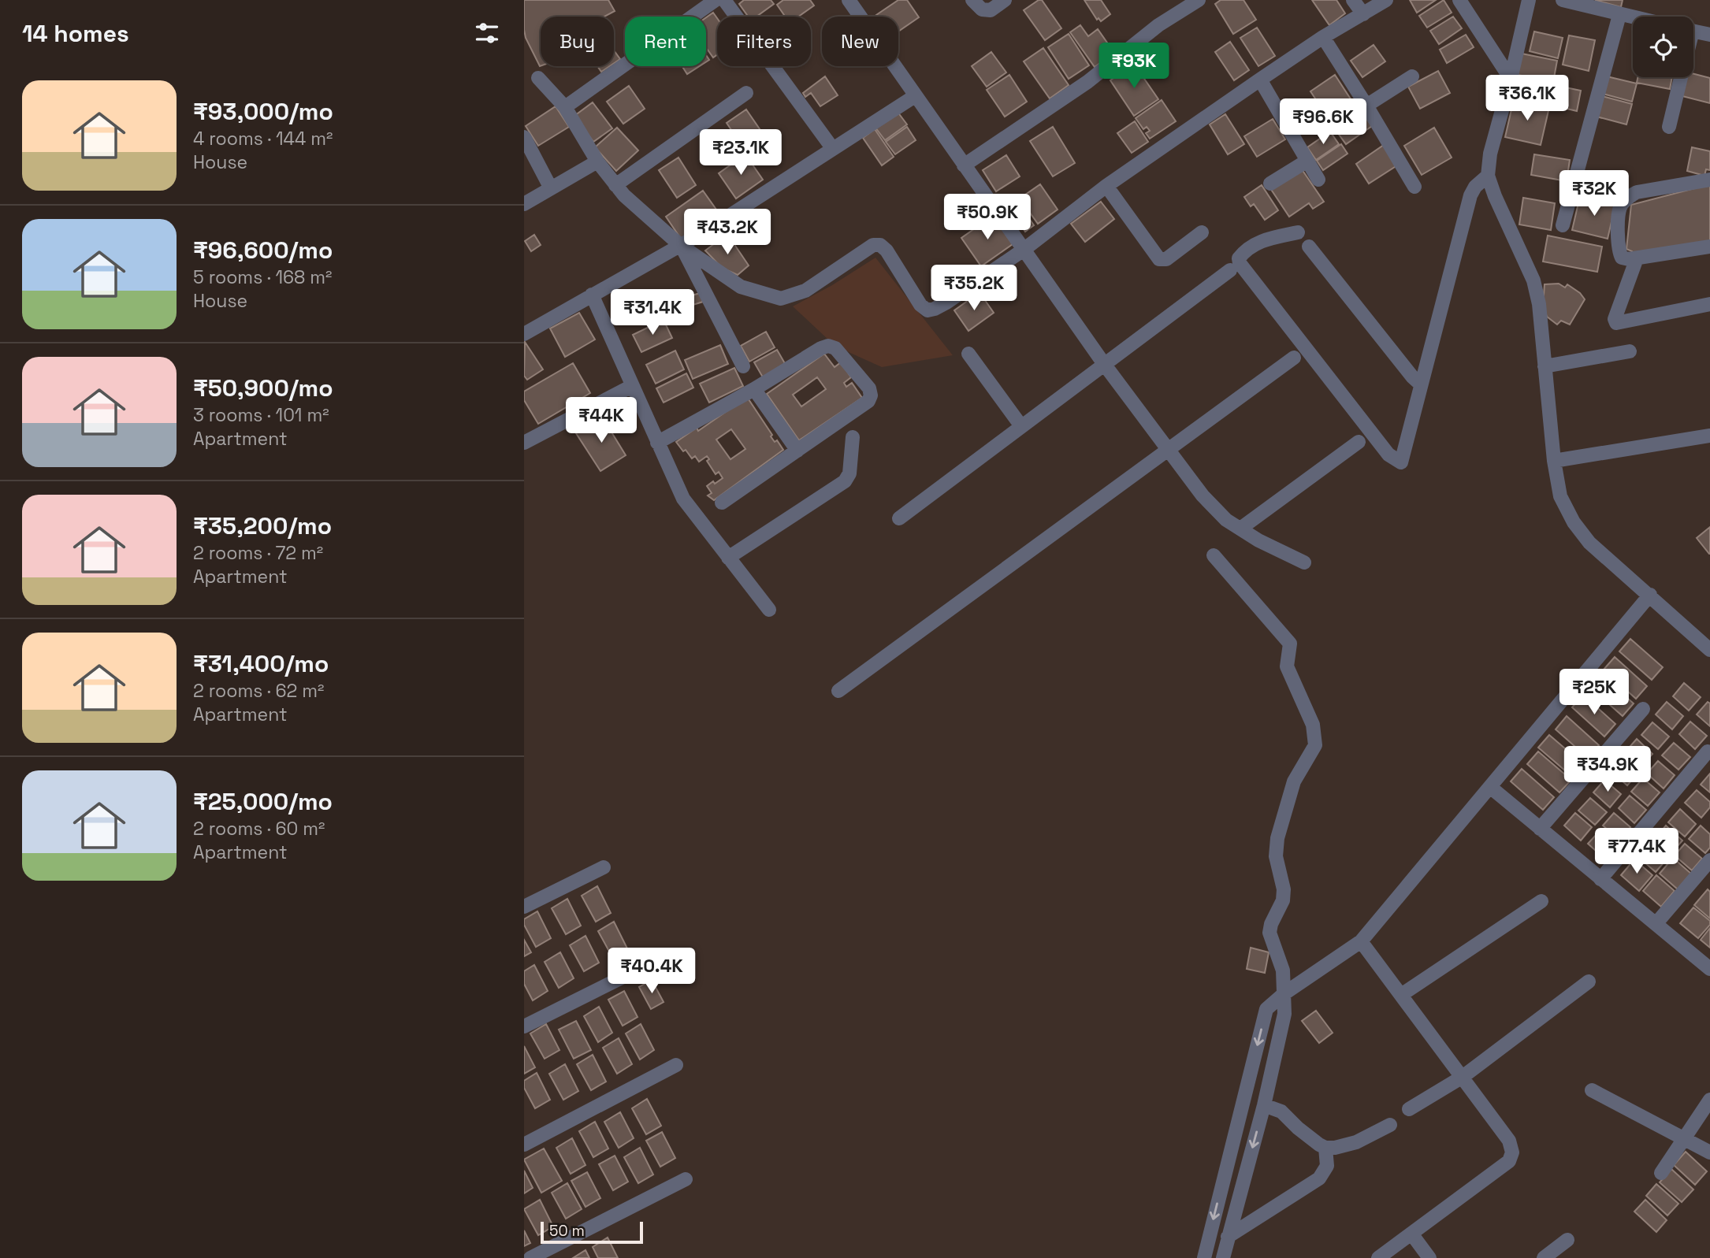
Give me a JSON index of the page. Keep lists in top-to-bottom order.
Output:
{
  "scale_bar": "50 m",
  "page": {
    "heading": "14 homes",
    "chip": [
      "Buy",
      "Rent",
      "Filters",
      "New"
    ],
    "price": [
      "₹93K",
      "₹36.1K",
      "₹96.6K",
      "₹23.1K",
      "₹32K",
      "₹50.9K",
      "₹43.2K",
      "₹35.2K",
      "₹31.4K",
      "₹44K",
      "₹25K",
      "₹34.9K",
      "₹77.4K",
      "₹40.4K"
    ],
    "list": [
      {
        "name": "₹93,000/mo",
        "note": "4 rooms · 144 m² · House"
      },
      {
        "name": "₹96,600/mo",
        "note": "5 rooms · 168 m² · House"
      },
      {
        "name": "₹50,900/mo",
        "note": "3 rooms · 101 m² · Apartment"
      },
      {
        "name": "₹35,200/mo",
        "note": "2 rooms · 72 m² · Apartment"
      },
      {
        "name": "₹31,400/mo",
        "note": "2 rooms · 62 m² · Apartment"
      },
      {
        "name": "₹25,000/mo",
        "note": "2 rooms · 60 m² · Apartment"
      }
    ],
    "scale": "50 m"
  }
}
